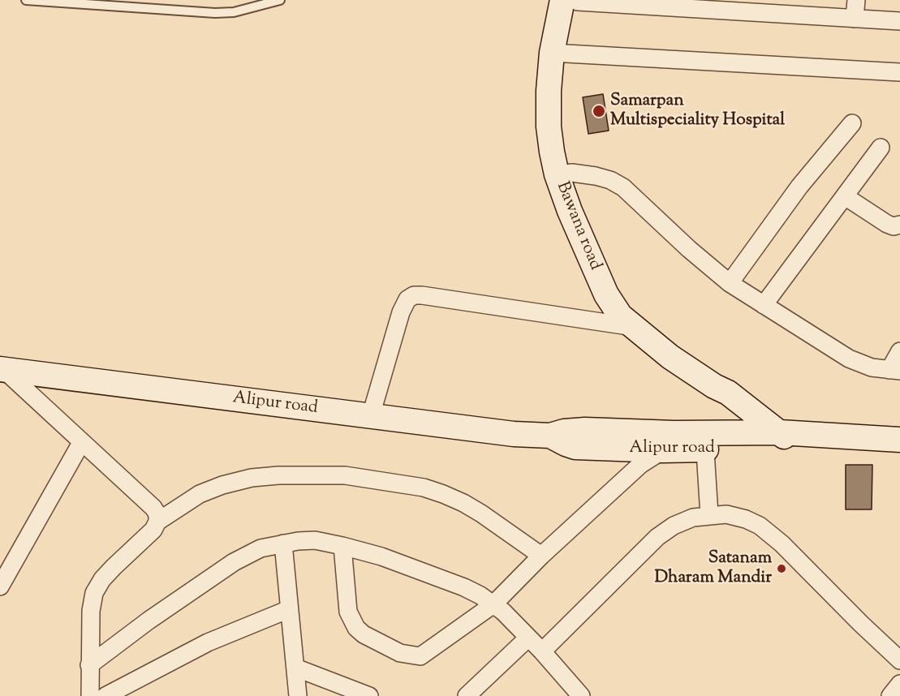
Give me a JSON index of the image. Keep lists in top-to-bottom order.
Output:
{
  "streets": {
    "street": ["Bawana road", "Alipur road"]
  },
  "crossings": [
    ["Bawana road", "Alipur road"]
  ],
  "places": ["Samarpan Multispeciality Hospital", "Satanam Dharam Mandir"]
}
